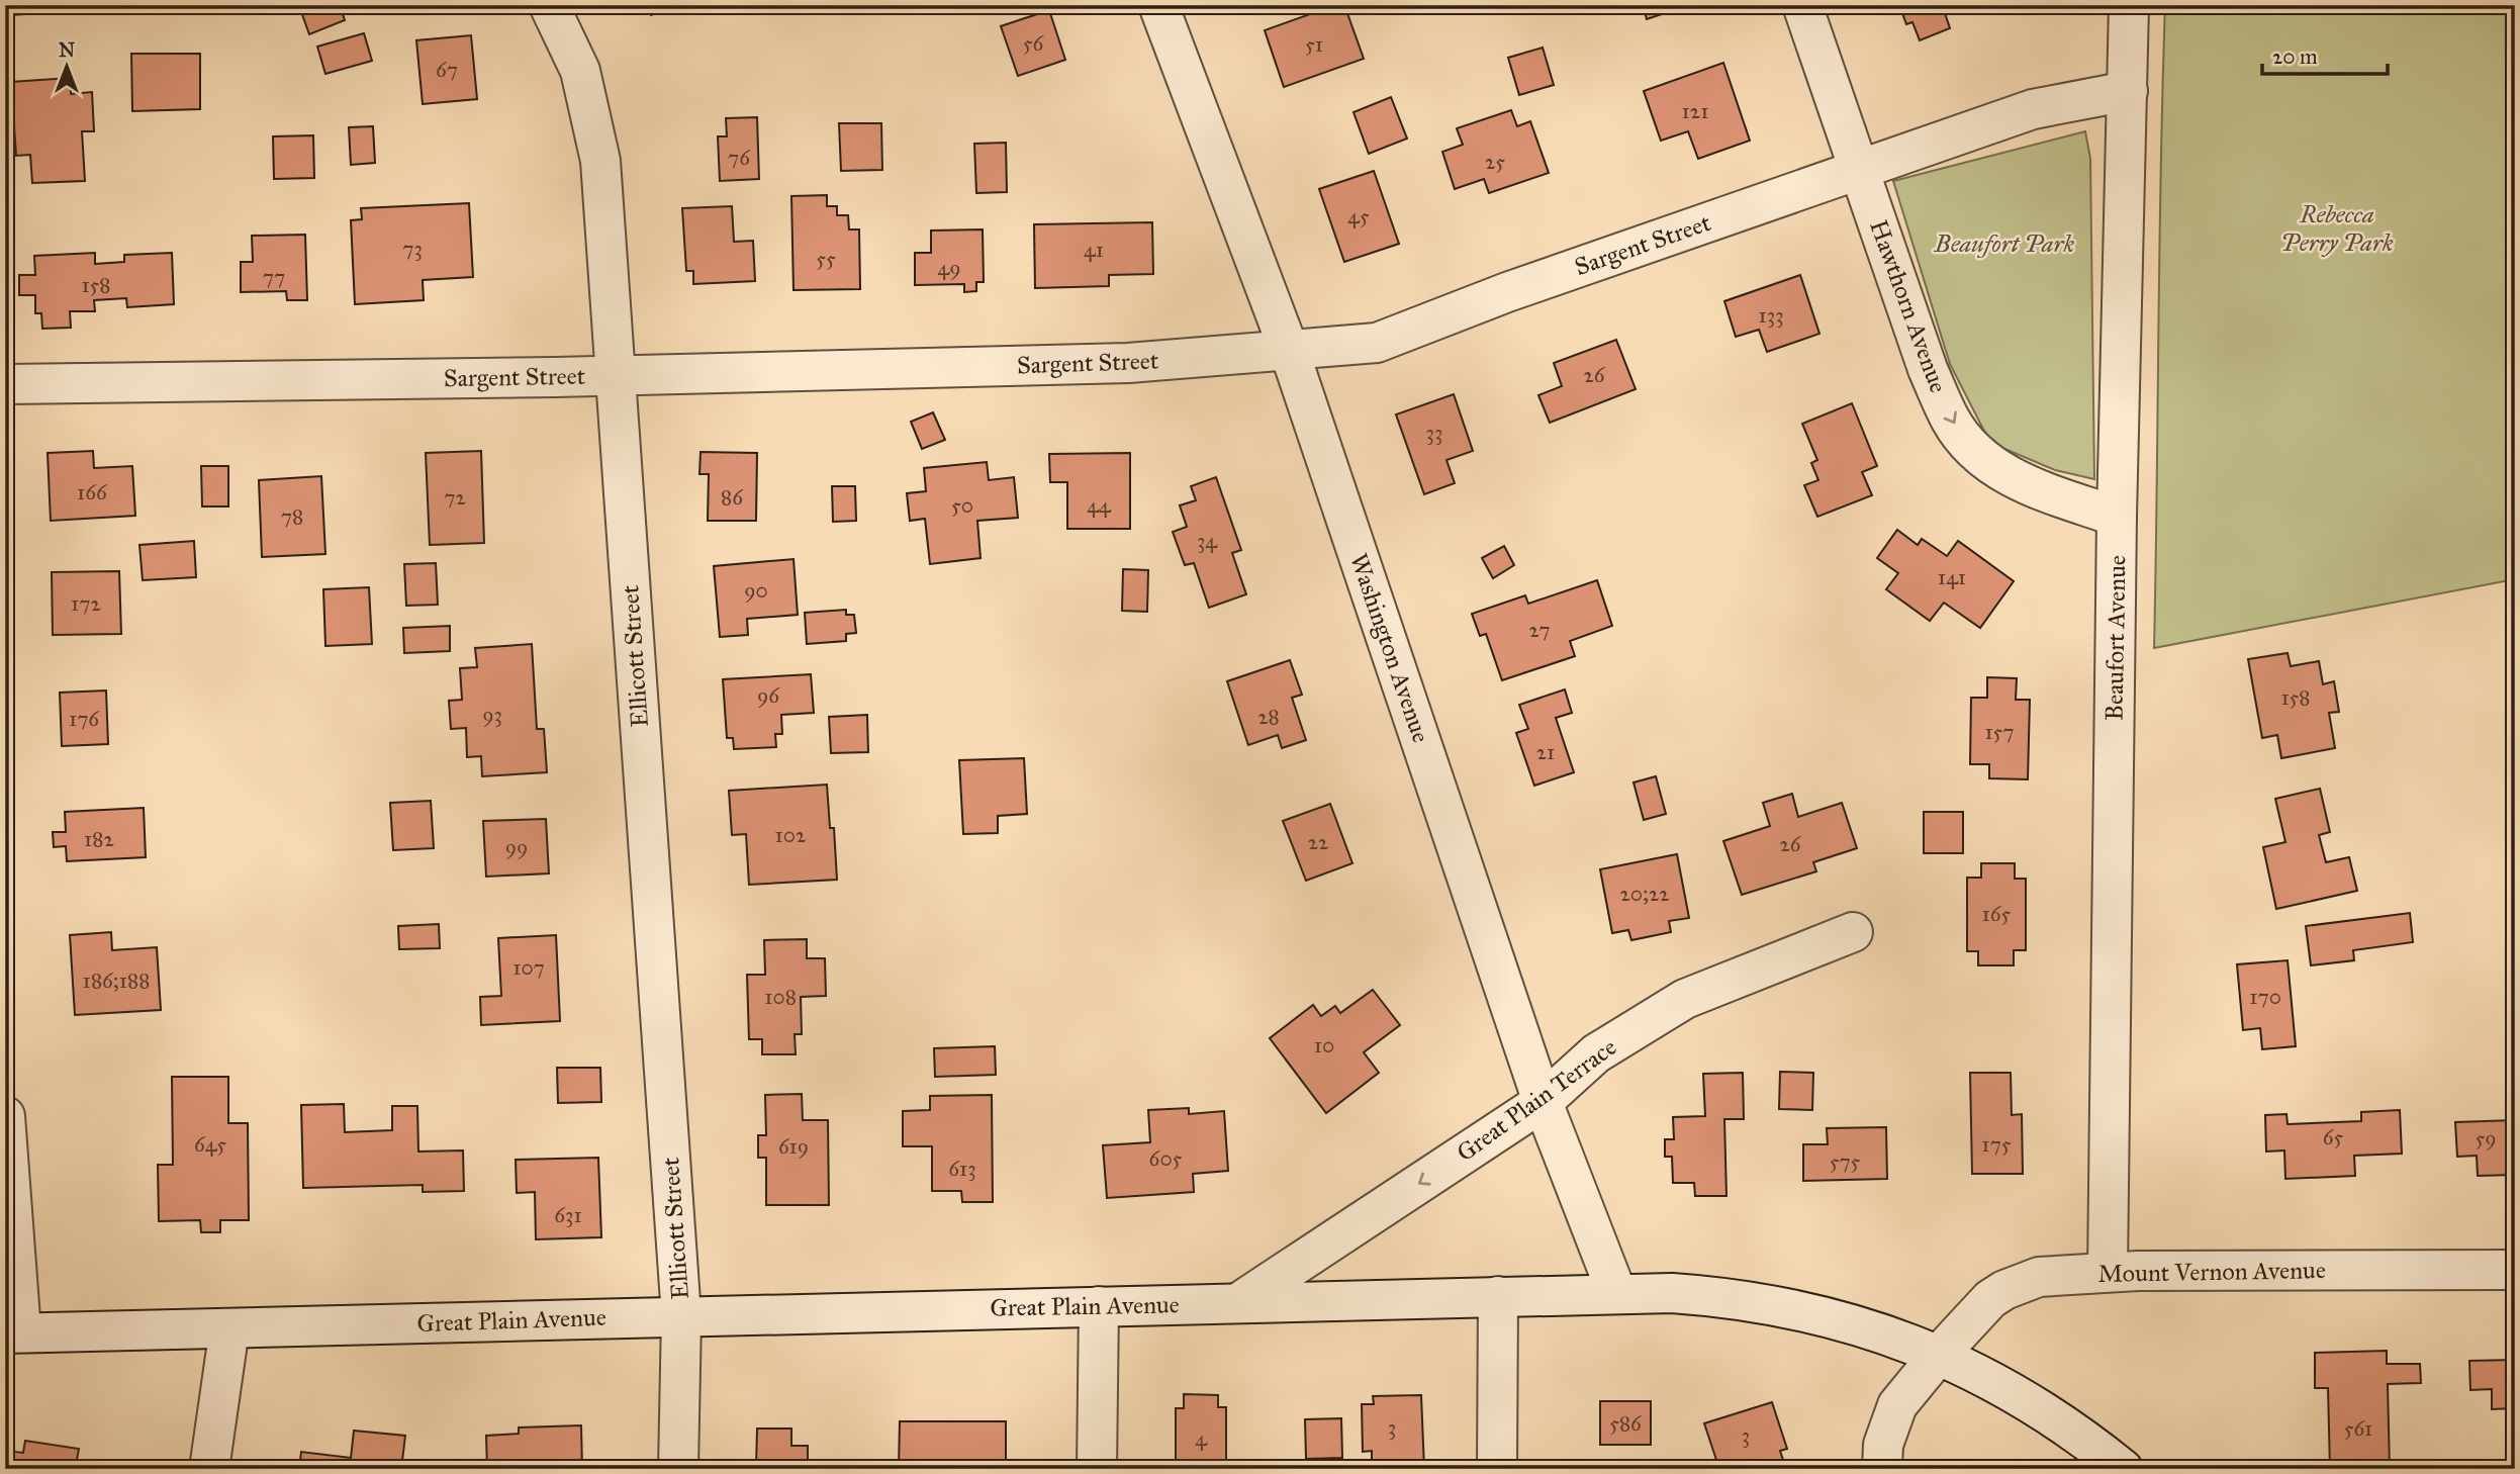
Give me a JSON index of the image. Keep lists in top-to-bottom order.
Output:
{
  "streets": {
    "street": [
      "Sargent Street",
      "Hawthorn Avenue",
      "Beaufort Avenue",
      "Washington Avenue",
      "Ellicott Street",
      "Great Plain Terrace",
      "Mount Vernon Avenue",
      "Great Plain Avenue"
    ]
  },
  "crossings": [
    ["Sargent Street", "Hawthorn Avenue"],
    ["Sargent Street", "Beaufort Avenue"],
    ["Sargent Street", "Washington Avenue"],
    ["Sargent Street", "Ellicott Street"],
    ["Hawthorn Avenue", "Beaufort Avenue"],
    ["Beaufort Avenue", "Mount Vernon Avenue"],
    ["Washington Avenue", "Great Plain Terrace"],
    ["Washington Avenue", "Great Plain Avenue"],
    ["Ellicott Street", "Great Plain Avenue"],
    ["Great Plain Terrace", "Great Plain Avenue"],
    ["Mount Vernon Avenue", "Great Plain Avenue"]
  ],
  "one_way": ["Hawthorn Avenue", "Great Plain Terrace"],
  "parks": ["Rebecca Perry Park", "Beaufort Park"],
  "house_numbers": [
    "56",
    "51",
    "67",
    "121",
    "76",
    "25",
    "45",
    "73",
    "41",
    "55",
    "49",
    "77",
    "158",
    "133",
    "26",
    "33",
    "166",
    "72",
    "86",
    "50",
    "44",
    "78",
    "34",
    "141",
    "90",
    "172",
    "27",
    "96",
    "158",
    "93",
    "28",
    "176",
    "157",
    "21",
    "102",
    "182",
    "22",
    "26",
    "99",
    "20;22",
    "165",
    "107",
    "186;188",
    "108",
    "170",
    "10",
    "65",
    "59",
    "645",
    "175",
    "619",
    "605",
    "575",
    "613",
    "631",
    "586",
    "3",
    "561",
    "3",
    "4"
  ],
  "scale_bar": "20 m",
  "north": "top"
}
